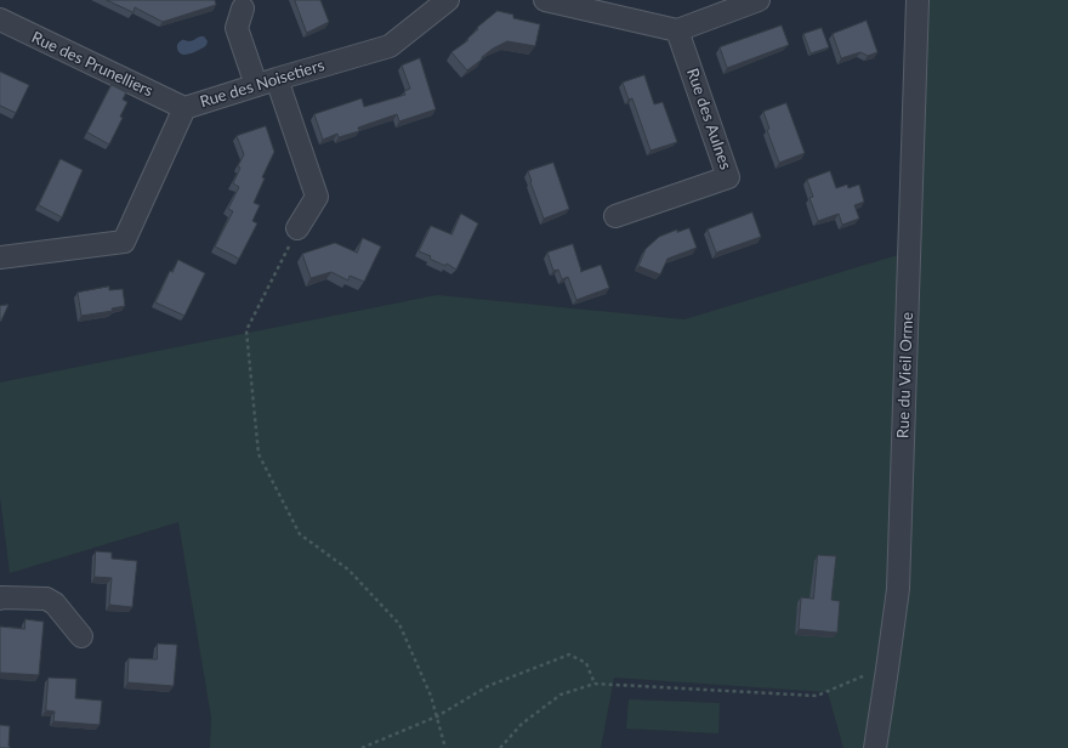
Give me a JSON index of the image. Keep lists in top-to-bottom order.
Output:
{
  "streets": {
    "street": [
      "Rue des Prunelliers",
      "Rue des Noisetiers",
      "Rue des Aulnes",
      "Rue du Vieil Orme"
    ]
  },
  "crossings": [
    ["Rue des Prunelliers", "Rue des Noisetiers"]
  ]
}
